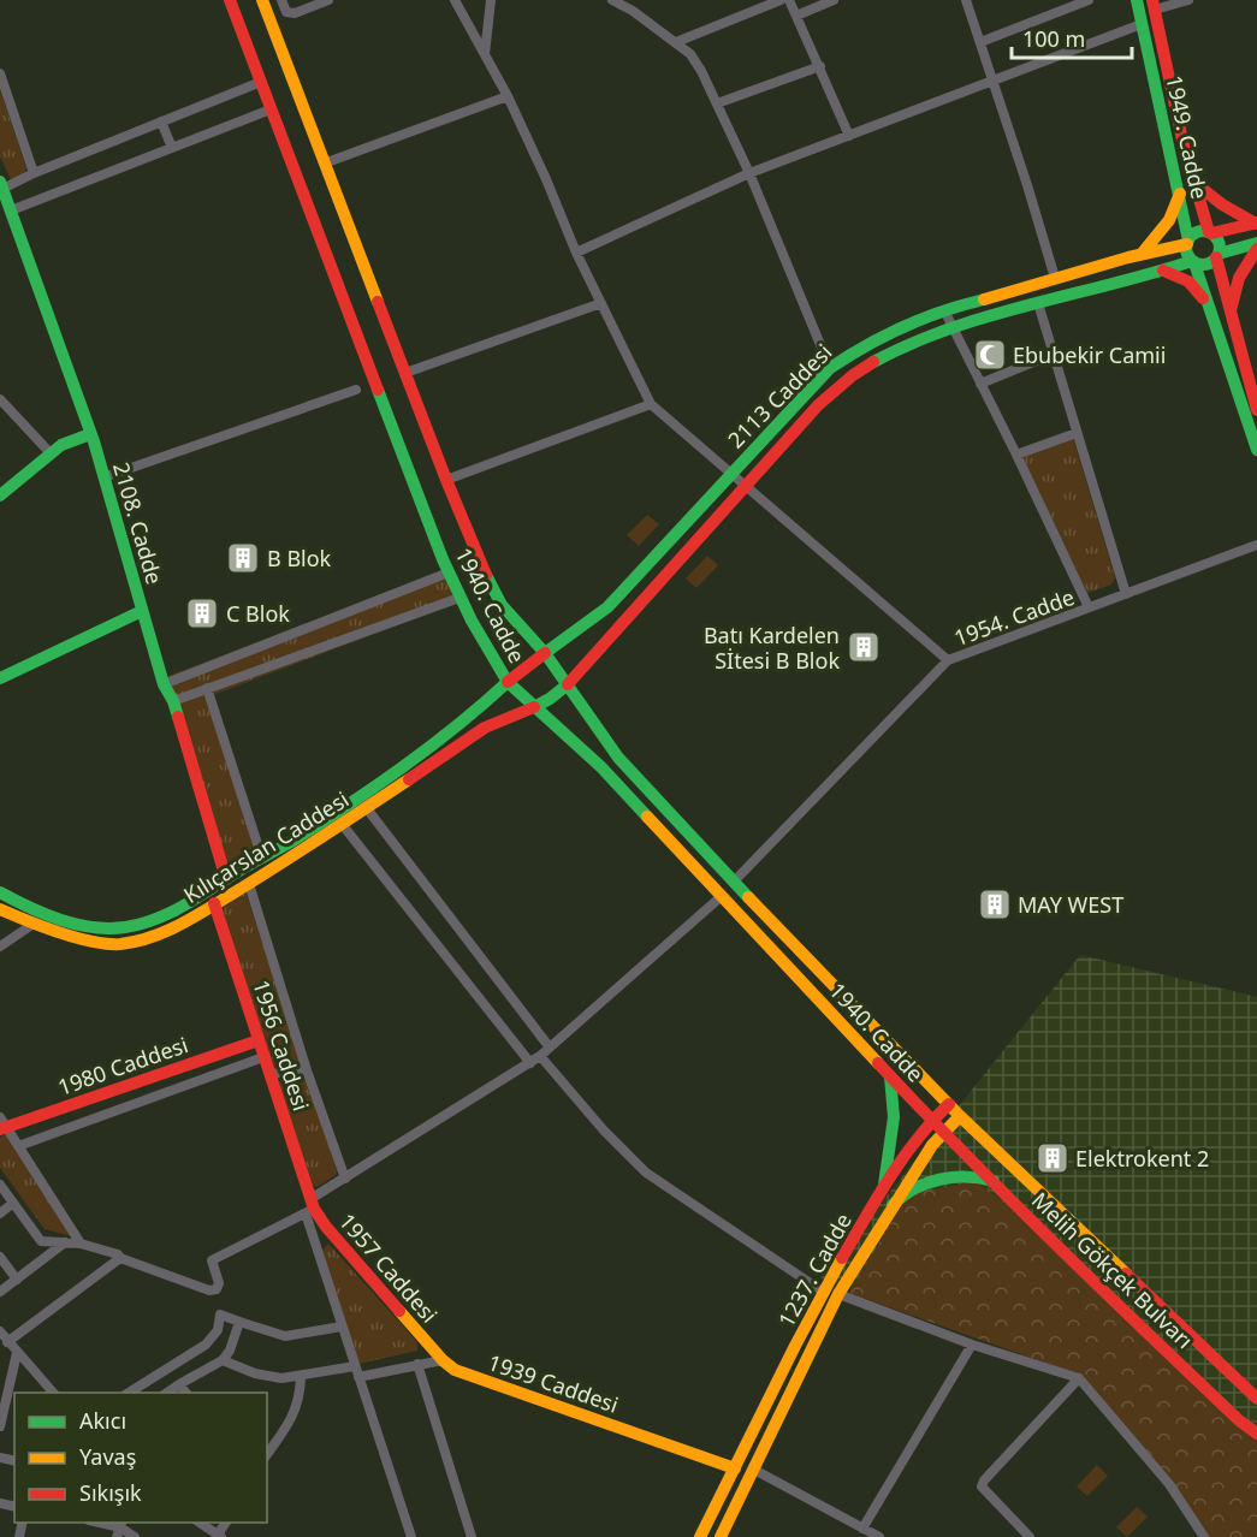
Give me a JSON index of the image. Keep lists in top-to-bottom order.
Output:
{
  "streets": {
    "street": [
      "1949. Cadde",
      "2113 Caddesi",
      "2108. Cadde",
      "1940. Cadde",
      "1954. Cadde",
      "Kılıçarslan Caddesi",
      "1956 Caddesi",
      "1980 Caddesi",
      "1957 Caddesi",
      "1237. Cadde",
      "Melih Gökçek Bulvarı",
      "1939 Caddesi"
    ]
  },
  "crossings": [
    ["1949. Cadde", "2113 Caddesi"],
    ["2113 Caddesi", "1940. Cadde"],
    ["2113 Caddesi", "Kılıçarslan Caddesi"],
    ["2108. Cadde", "Kılıçarslan Caddesi"],
    ["1940. Cadde", "1954. Cadde"],
    ["1940. Cadde", "Kılıçarslan Caddesi"],
    ["1940. Cadde", "1237. Cadde"],
    ["1940. Cadde", "Melih Gökçek Bulvarı"],
    ["Kılıçarslan Caddesi", "1956 Caddesi"],
    ["1956 Caddesi", "1980 Caddesi"],
    ["1956 Caddesi", "1957 Caddesi"],
    ["1957 Caddesi", "1939 Caddesi"],
    ["1237. Cadde", "Melih Gökçek Bulvarı"],
    ["1237. Cadde", "1939 Caddesi"]
  ],
  "places": {
    "mosque": ["Ebubekir Camii"],
    "building": [
      "B Blok",
      "C Blok",
      "Batı Kardelen Sİtesi B Blok",
      "MAY WEST",
      "Elektrokent 2"
    ]
  },
  "legend": ["Akıcı", "Yavaş", "Sıkışık"],
  "scale_bar": "100 m"
}
